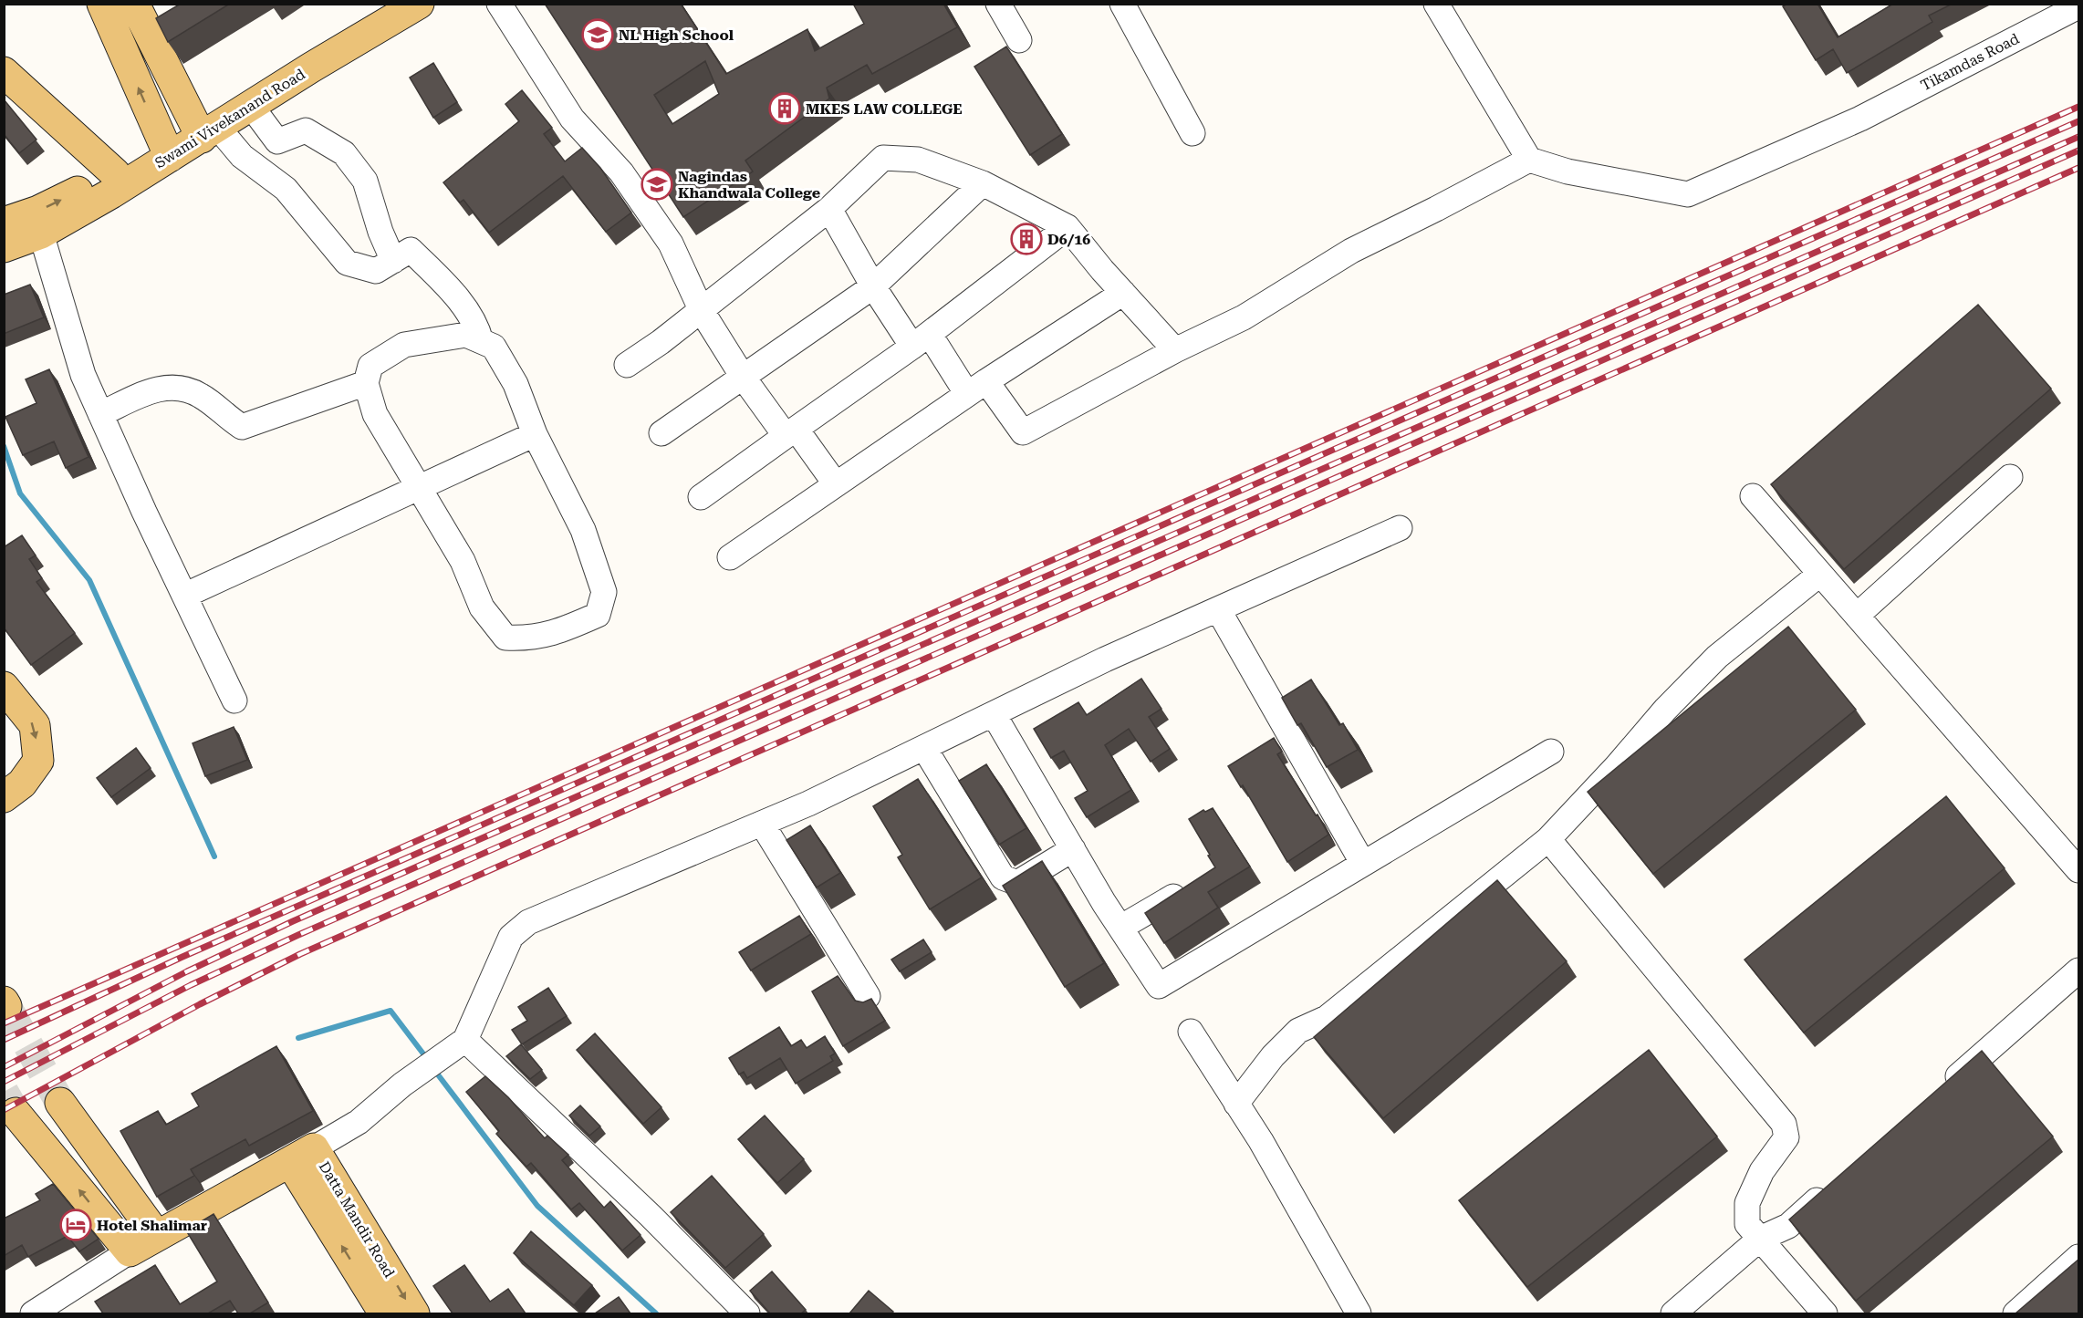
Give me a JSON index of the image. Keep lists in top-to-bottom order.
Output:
{
  "streets": {
    "main road": ["Swami Vivekanand Road", "Datta Mandir Road"],
    "street": ["Tikamdas Road"]
  },
  "places": {
    "school or university": ["NL High School", "Nagindas Khandwala College"],
    "building": ["MKES LAW COLLEGE", "D6/16"],
    "hotel": ["Hotel Shalimar"]
  }
}
